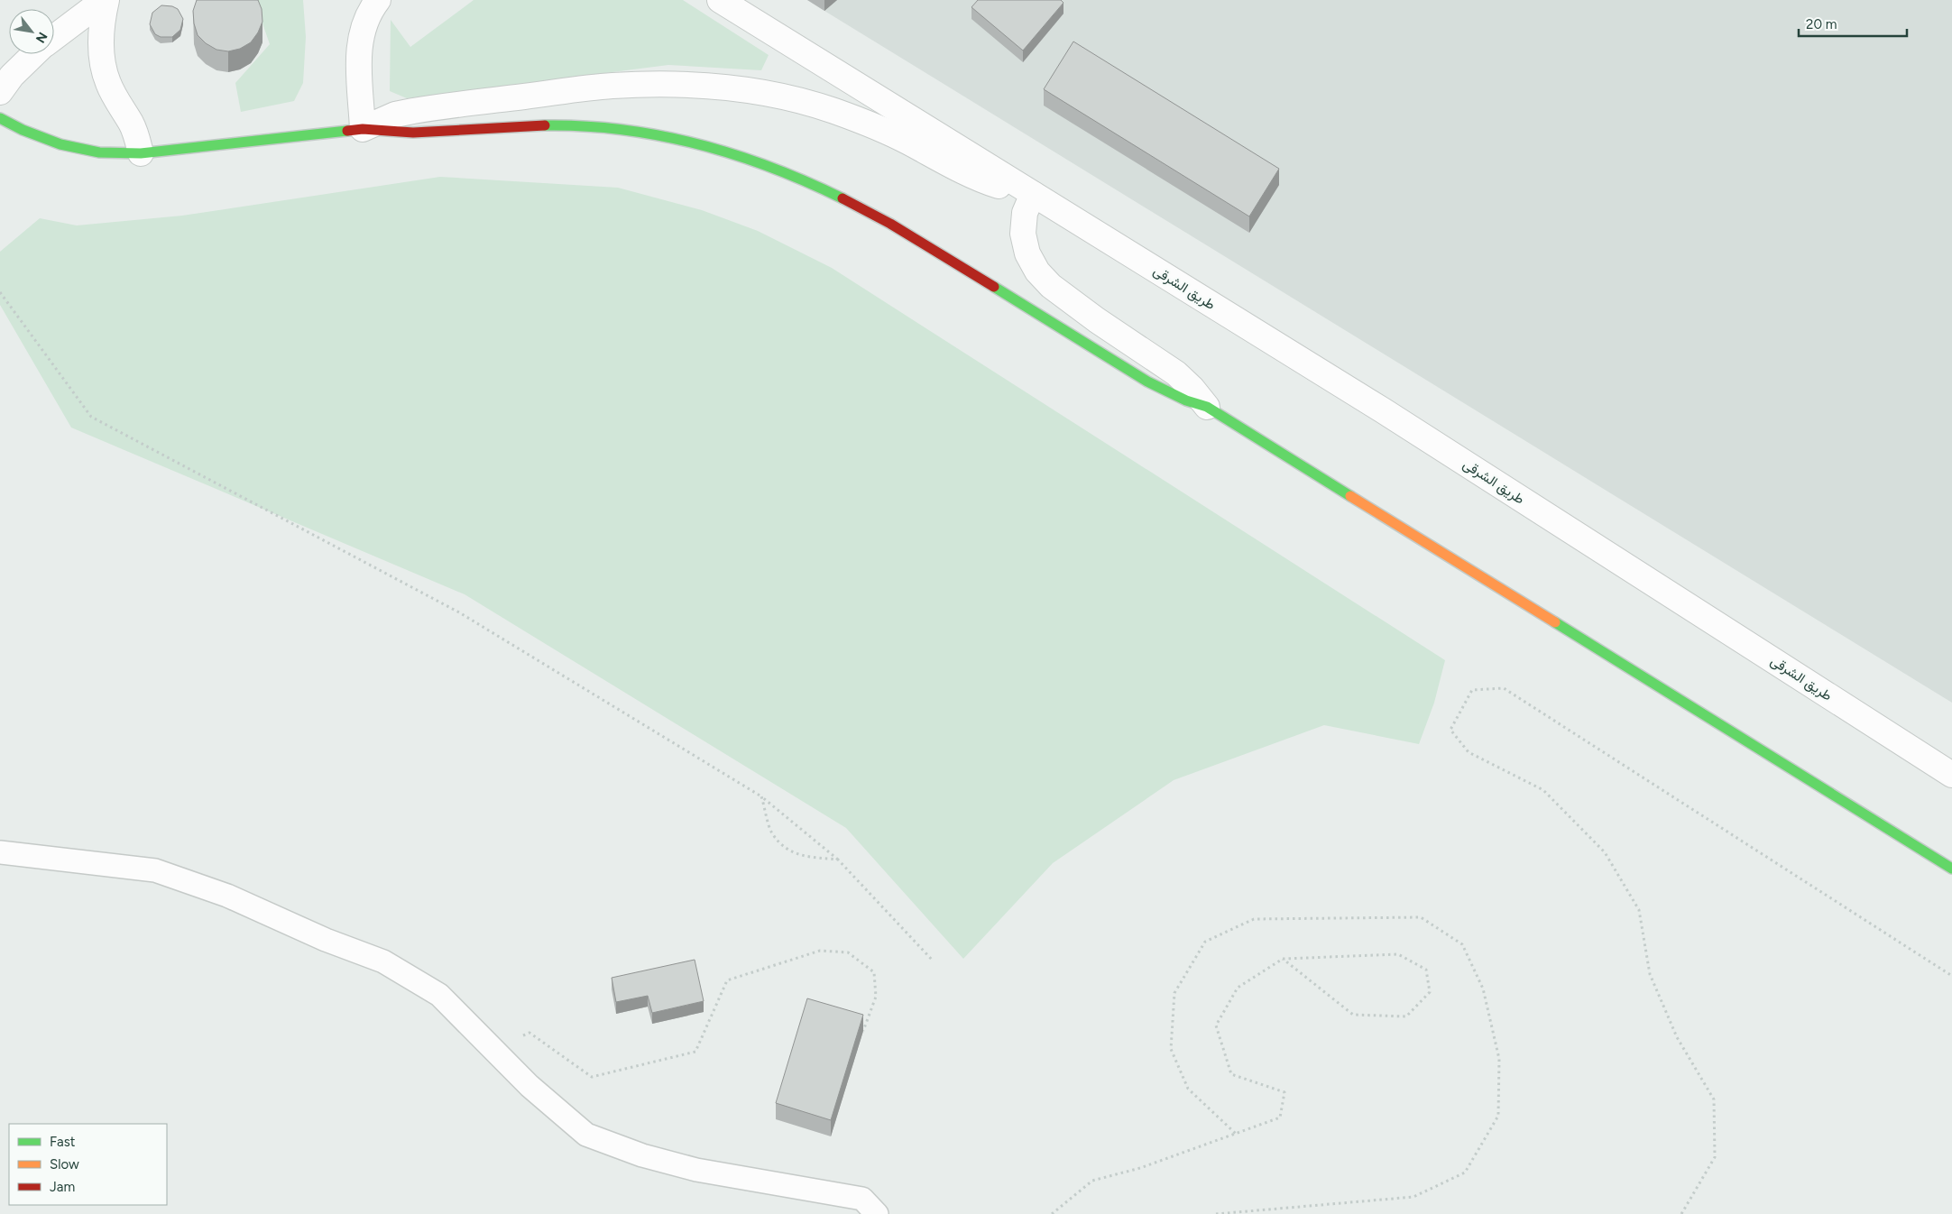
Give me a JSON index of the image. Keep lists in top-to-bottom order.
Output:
{
  "streets": {
    "street": ["طريق الشرقى"]
  },
  "legend": ["Fast", "Slow", "Jam"],
  "scale_bar": "20 m",
  "north": "bottom right"
}
